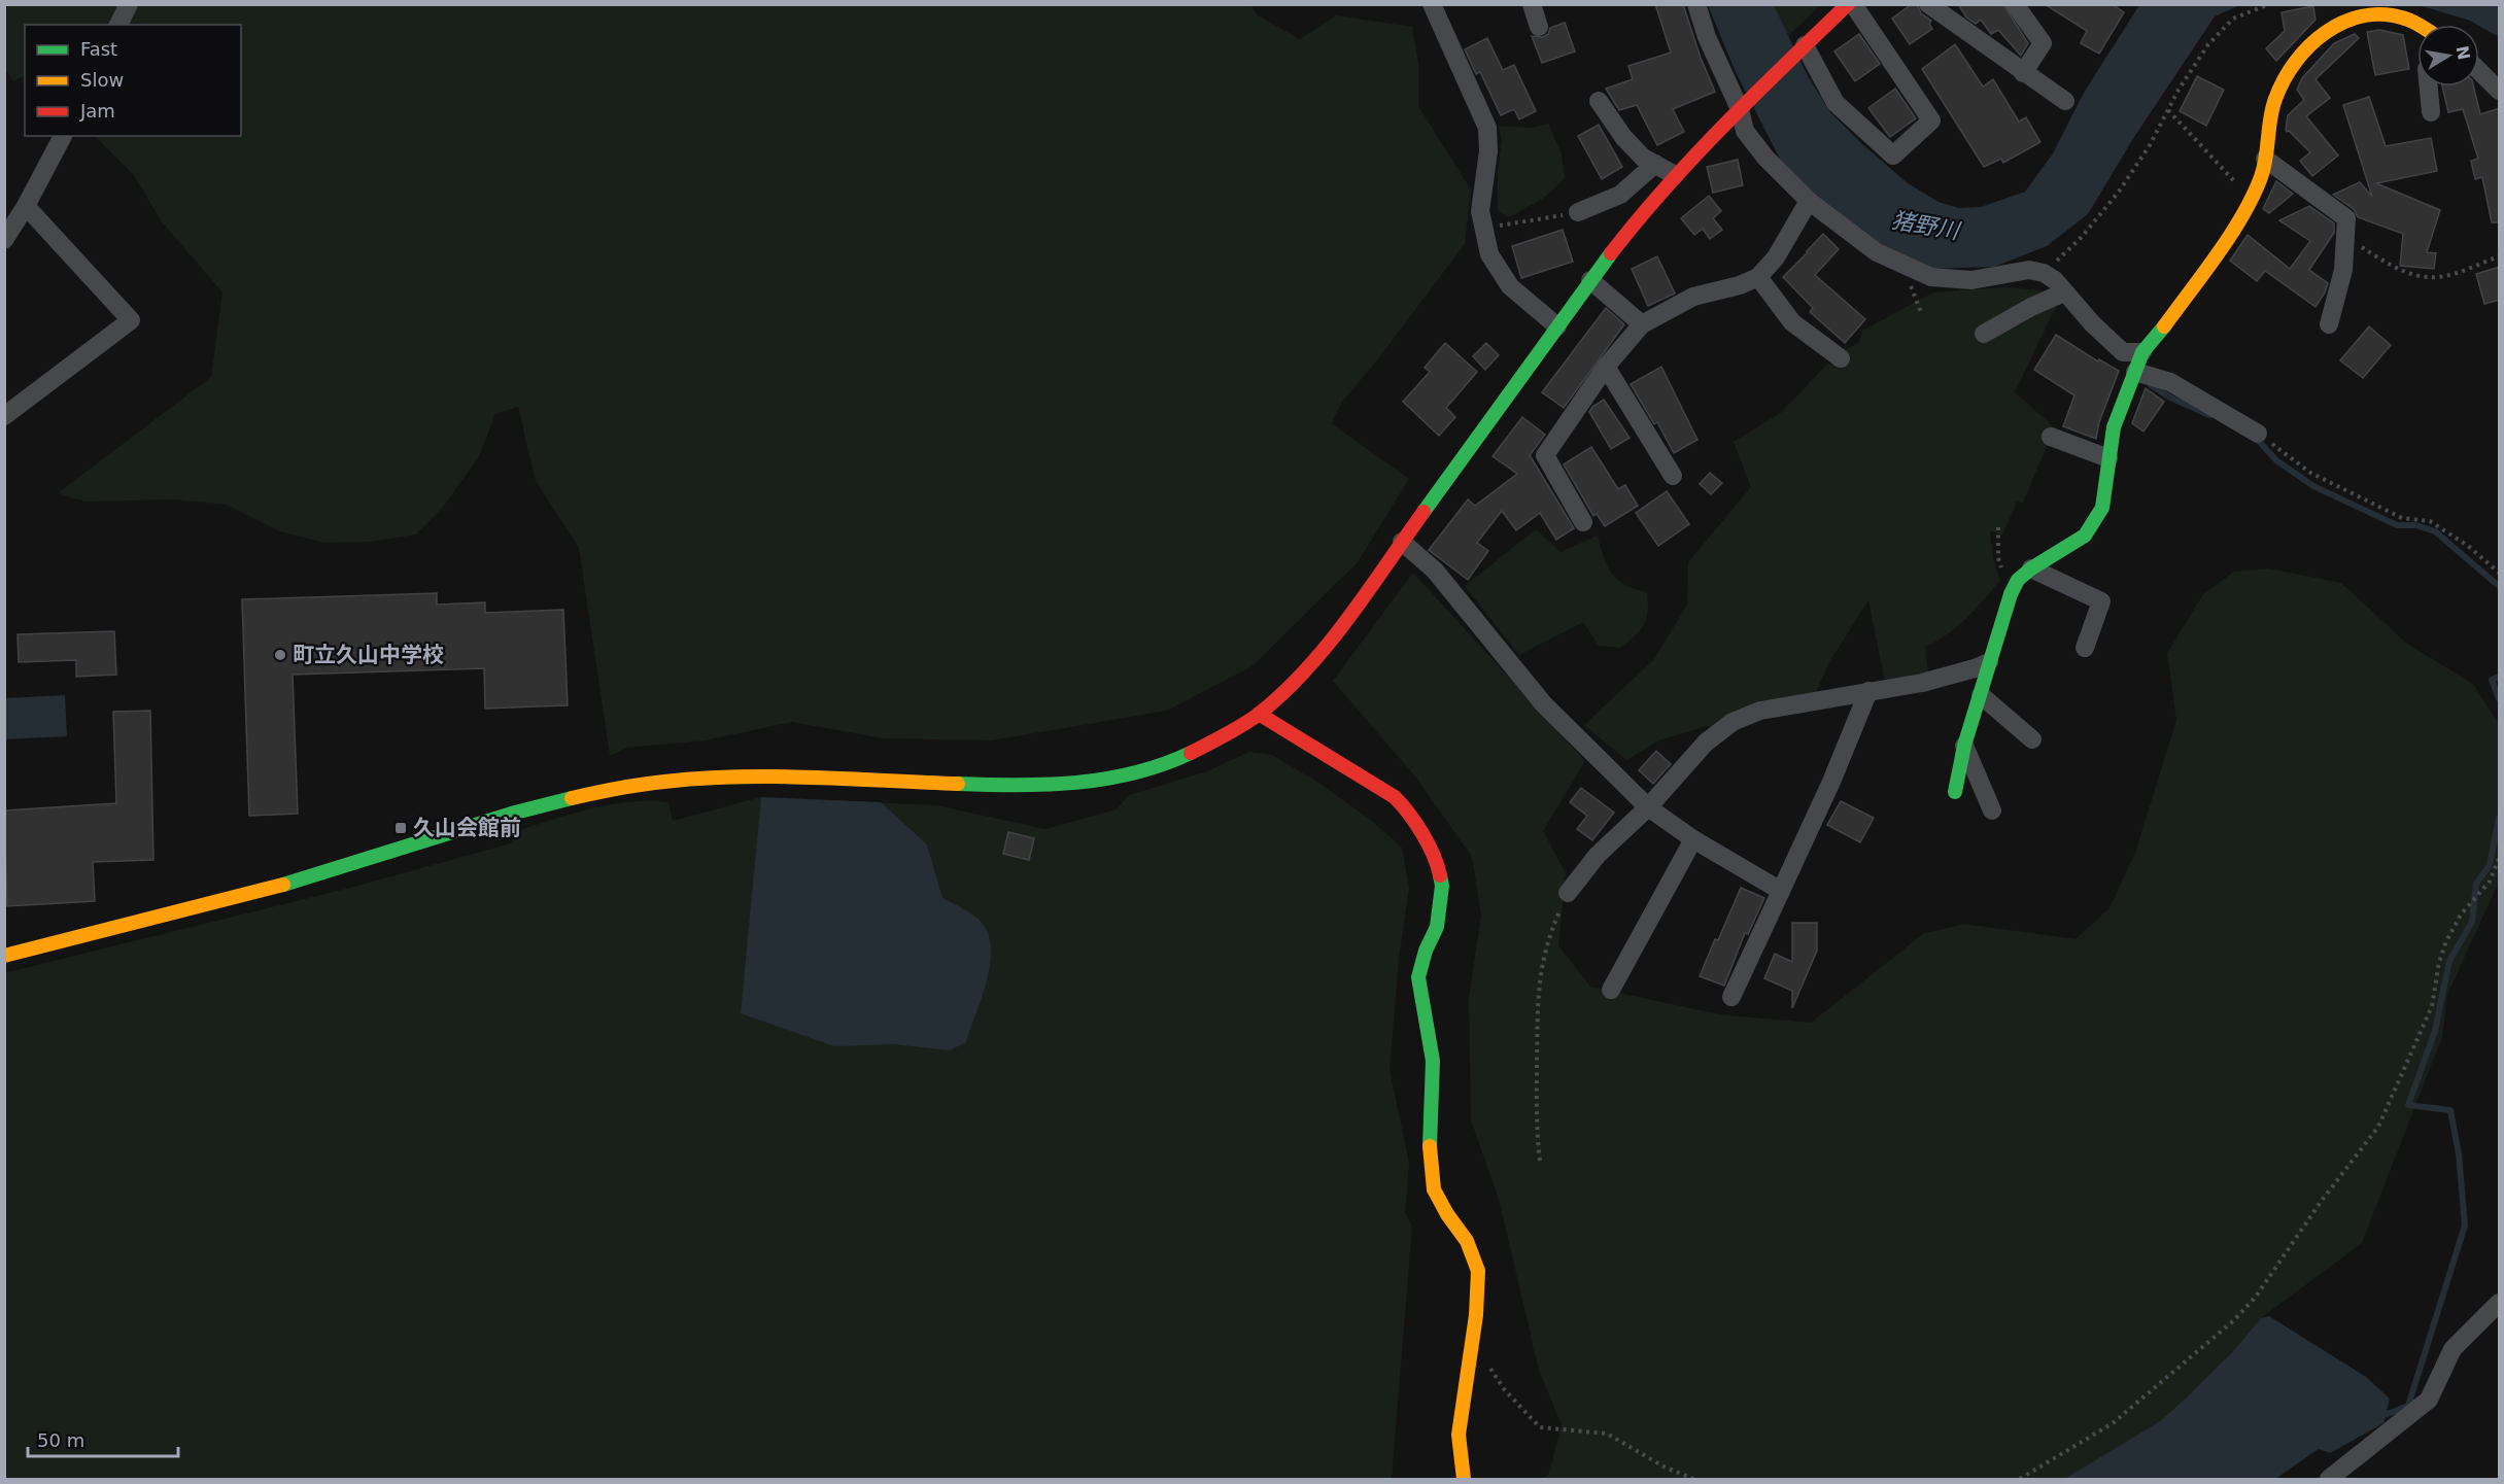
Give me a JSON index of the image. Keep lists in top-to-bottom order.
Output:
{
  "water": ["猪野川"],
  "places": {
    "other": ["町立久山中学校"],
    "transit": ["久山会館前"]
  },
  "legend": ["Fast", "Slow", "Jam"],
  "scale_bar": "50 m",
  "north": "right"
}
